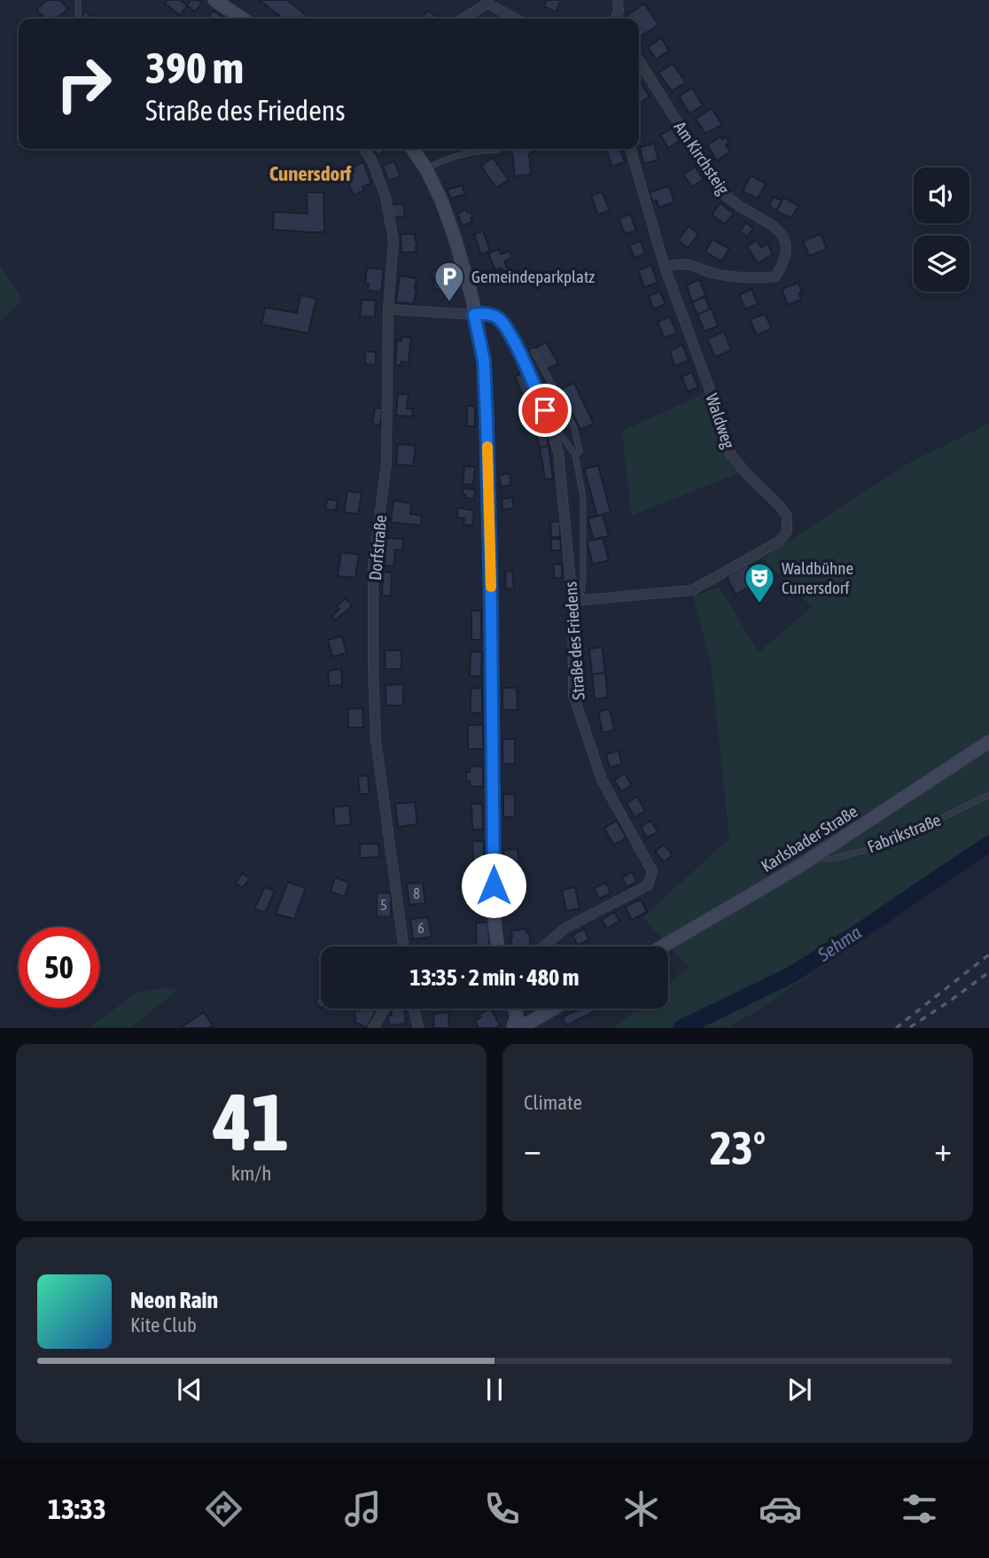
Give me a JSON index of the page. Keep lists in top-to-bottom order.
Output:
{
  "streets": {
    "main road": ["Karlsbader Straße"],
    "street": [
      "Am Kirchsteig",
      "Waldweg",
      "Dorfstraße",
      "Straße des Friedens"
    ],
    "lane": ["Fabrikstraße"]
  },
  "crossings": [
    ["Am Kirchsteig", "Waldweg"],
    ["Waldweg", "Straße des Friedens"],
    ["Dorfstraße", "Straße des Friedens"],
    ["Fabrikstraße", "Karlsbader Straße"]
  ],
  "districts": ["Cunersdorf"],
  "water": ["Sehma"],
  "places": {
    "parking": ["Gemeindeparkplatz"],
    "theatre": ["Waldbühne Cunersdorf"]
  },
  "house_numbers": ["8", "5", "6"],
  "page": {
    "turn": ["390 m", "Straße des Friedens"],
    "limit": "50",
    "trip": "13:35 · 2 min · 480 m",
    "tile": [
      ["41", "km/h"],
      "Climate"
    ],
    "heat": ["−", "23°", "+"],
    "song": ["Neon Rain", "Kite Club"],
    "tabs": "13:33"
  }
}
